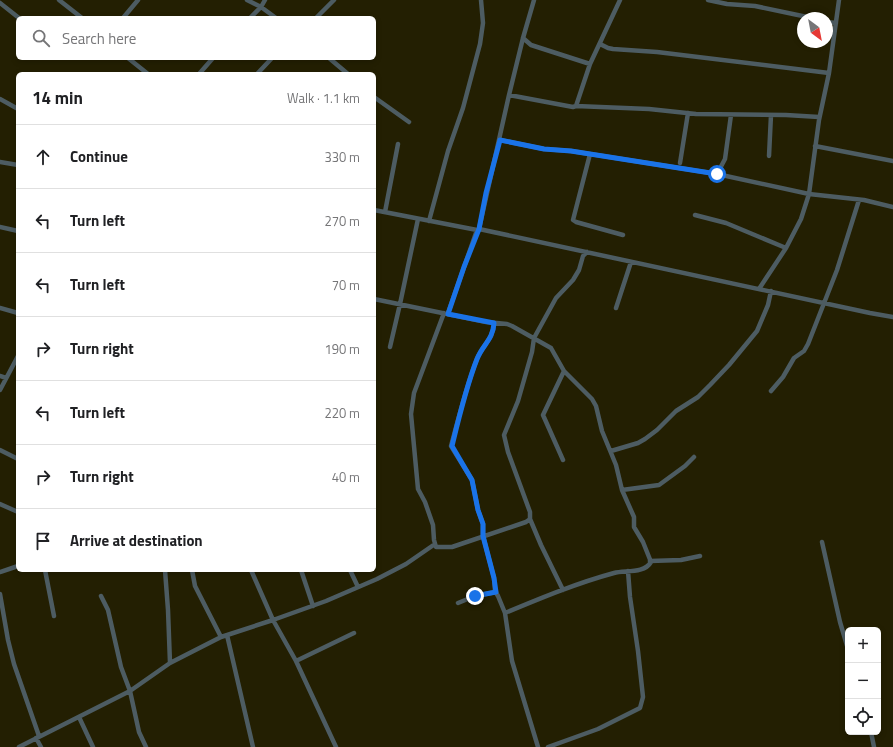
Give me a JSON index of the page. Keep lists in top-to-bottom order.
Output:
{
  "north": "bottom right",
  "page": {
    "search": "Search here",
    "heading": ["14 min", "Walk · 1.1 km"],
    "list": [
      ["Continue", "330 m"],
      ["Turn left", "270 m"],
      ["Turn left", "70 m"],
      ["Turn right", "190 m"],
      ["Turn left", "220 m"],
      ["Turn right", "40 m"],
      "Arrive at destination"
    ],
    "map_buttons": ["+", "−"]
  }
}
